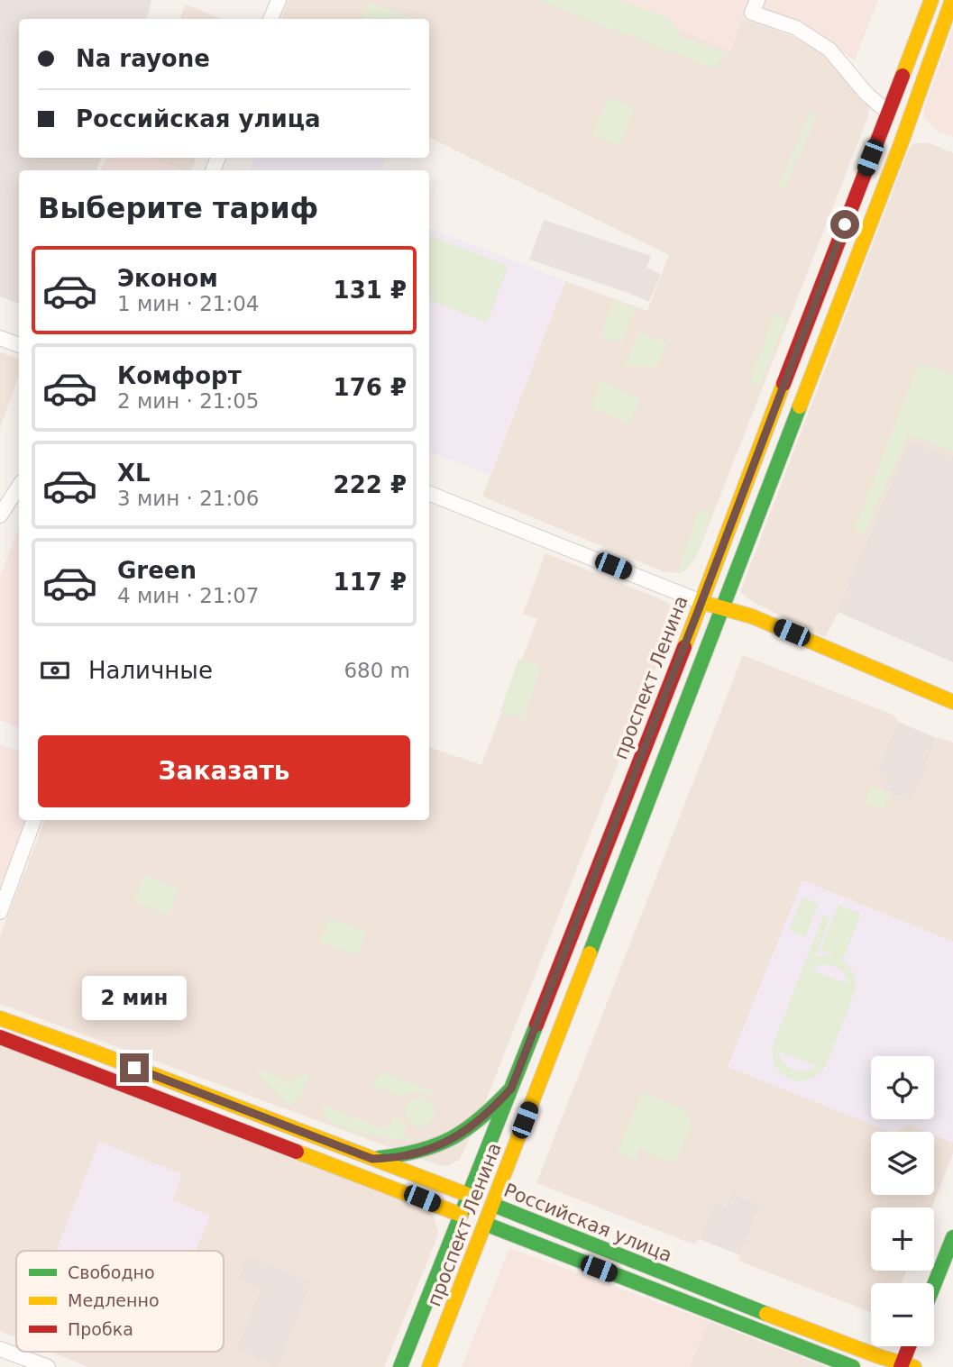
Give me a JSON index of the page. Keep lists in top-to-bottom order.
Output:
{
  "streets": {
    "main road": ["проспект Ленина", "Российская улица"]
  },
  "crossings": [
    ["проспект Ленина", "Российская улица"]
  ],
  "legend": ["Свободно", "Медленно", "Пробка"],
  "page": {
    "banner": ["Na rayone", "Российская улица"],
    "heading": "Выберите тариф",
    "list": [
      {
        "name": "Эконом",
        "note": "1 мин · 21:04",
        "value": "131 ₽"
      },
      {
        "name": "Комфорт",
        "note": "2 мин · 21:05",
        "value": "176 ₽"
      },
      {
        "name": "XL",
        "note": "3 мин · 21:06",
        "value": "222 ₽"
      },
      {
        "name": "Green",
        "note": "4 мин · 21:07",
        "value": "117 ₽"
      }
    ],
    "pay": ["Наличные", "680 m"],
    "buttons": "Заказать",
    "bubble": "2 мин",
    "map_buttons": ["+", "−"]
  }
}
